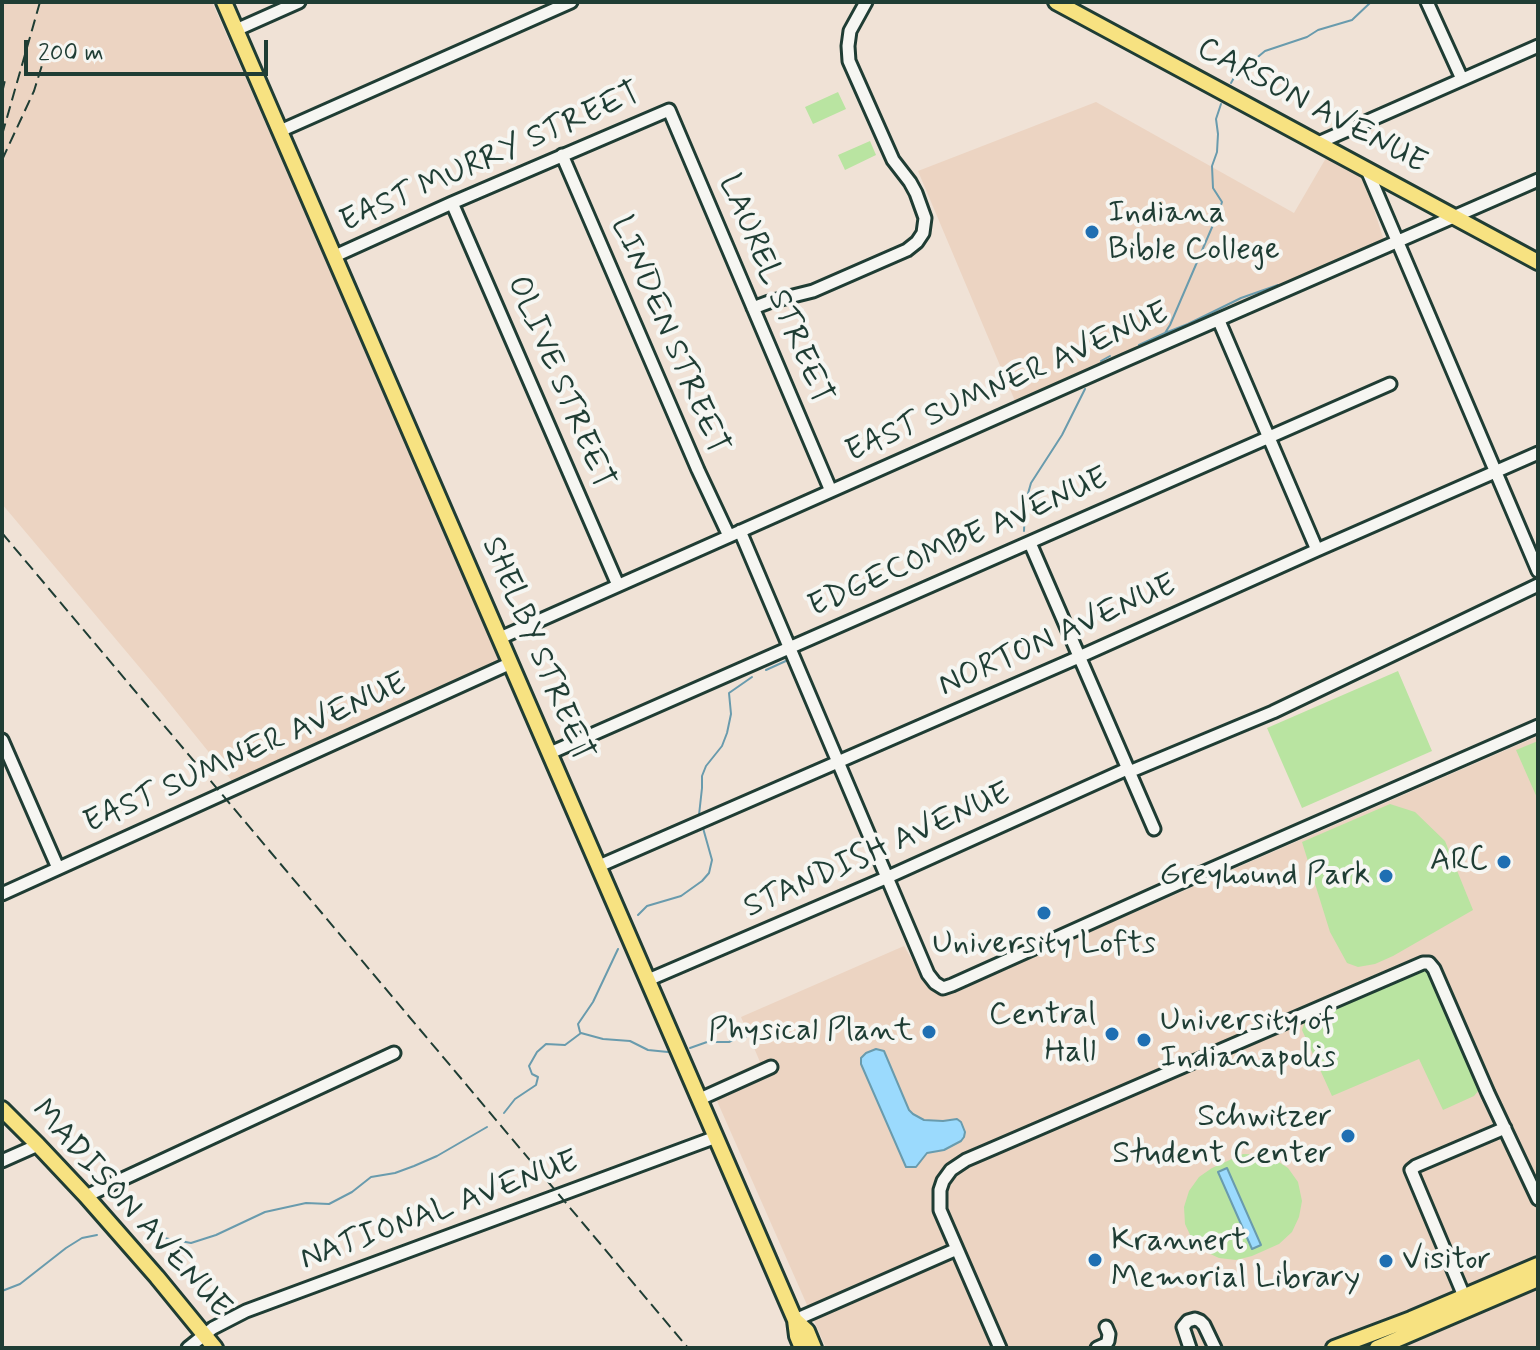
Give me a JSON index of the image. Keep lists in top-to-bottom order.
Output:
{
  "streets": {
    "main road": ["CARSON AVENUE", "SHELBY STREET", "MADISON AVENUE"],
    "street": [
      "EAST MURRY STREET",
      "LAUREL STREET",
      "LINDEN STREET",
      "OLIVE STREET",
      "EAST SUMNER AVENUE",
      "EDGECOMBE AVENUE",
      "NORTON AVENUE",
      "STANDISH AVENUE",
      "NATIONAL AVENUE"
    ]
  },
  "crossings": [
    ["CARSON AVENUE", "EAST SUMNER AVENUE"],
    ["EAST MURRY STREET", "LAUREL STREET"],
    ["EAST MURRY STREET", "LINDEN STREET"],
    ["EAST MURRY STREET", "OLIVE STREET"],
    ["EAST MURRY STREET", "SHELBY STREET"],
    ["LAUREL STREET", "EAST SUMNER AVENUE"],
    ["LINDEN STREET", "EAST SUMNER AVENUE"],
    ["LINDEN STREET", "EDGECOMBE AVENUE"],
    ["LINDEN STREET", "NORTON AVENUE"],
    ["LINDEN STREET", "STANDISH AVENUE"],
    ["OLIVE STREET", "EAST SUMNER AVENUE"],
    ["EAST SUMNER AVENUE", "SHELBY STREET"],
    ["EDGECOMBE AVENUE", "SHELBY STREET"],
    ["NORTON AVENUE", "SHELBY STREET"],
    ["SHELBY STREET", "STANDISH AVENUE"],
    ["SHELBY STREET", "NATIONAL AVENUE"],
    ["MADISON AVENUE", "NATIONAL AVENUE"]
  ],
  "places": [
    "Indiana Bible College",
    "ARC",
    "Greyhound Park",
    "University Lofts",
    "Physical Plant",
    "Central Hall",
    "University of Indianapolis",
    "Schwitzer Student Center",
    "Krannert Memorial Library",
    "Visitor"
  ],
  "scale_bar": "200 m"
}
